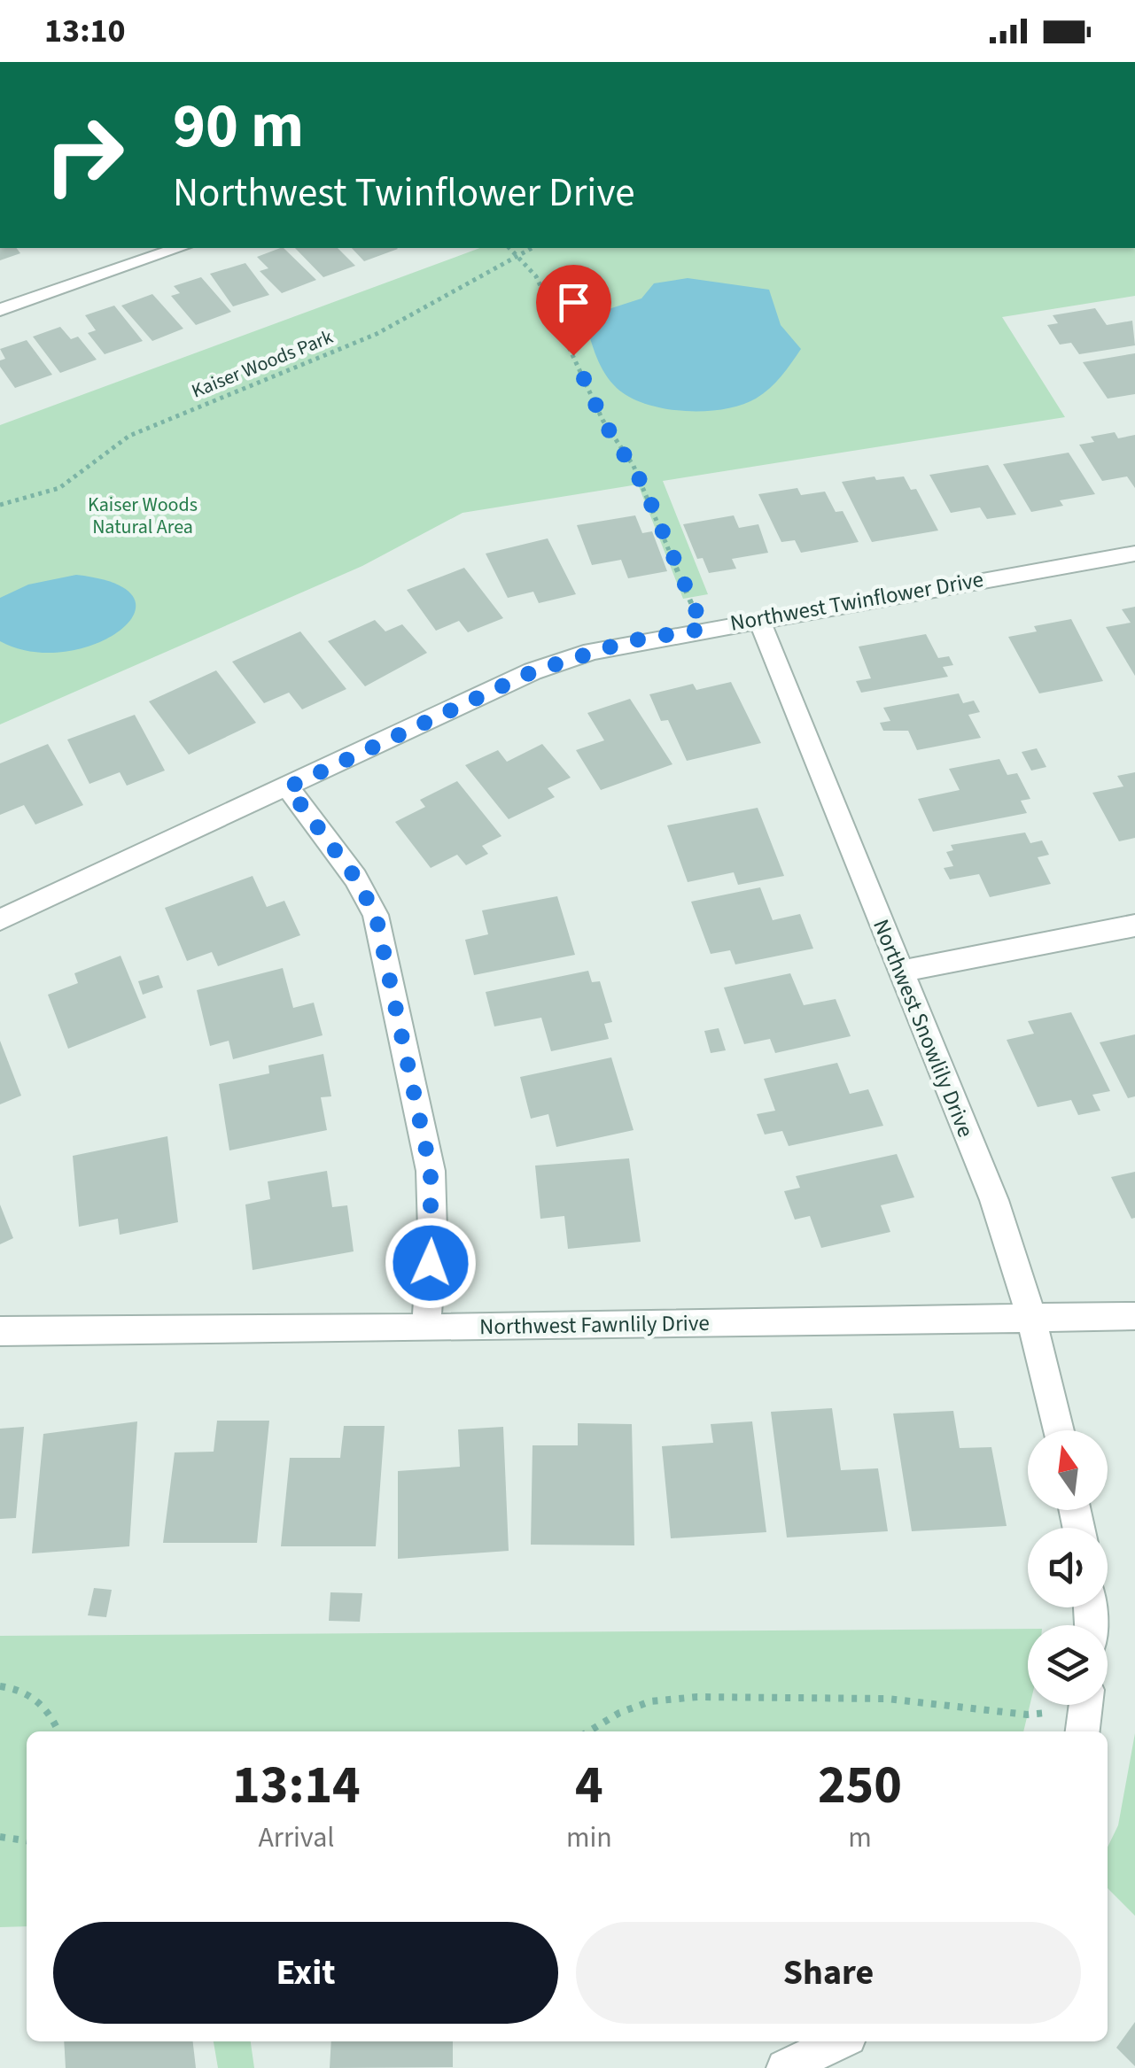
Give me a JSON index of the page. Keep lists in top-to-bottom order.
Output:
{
  "streets": {
    "street": ["Northwest Twinflower Drive", "Northwest Snowlily Drive", "Northwest Fawnlily Drive"],
    "path": ["Kaiser Woods Park"]
  },
  "crossings": [
    ["Northwest Twinflower Drive", "Northwest Snowlily Drive"],
    ["Northwest Snowlily Drive", "Northwest Fawnlily Drive"]
  ],
  "parks": ["Kaiser Woods Natural Area"],
  "north": "top",
  "page": {
    "status": "13:10",
    "turn": ["90 m", "Northwest Twinflower Drive"],
    "eta": [
      "13:14",
      "Arrival",
      "4",
      "min",
      "250",
      "m"
    ],
    "buttons": ["Exit", "Share"]
  }
}
